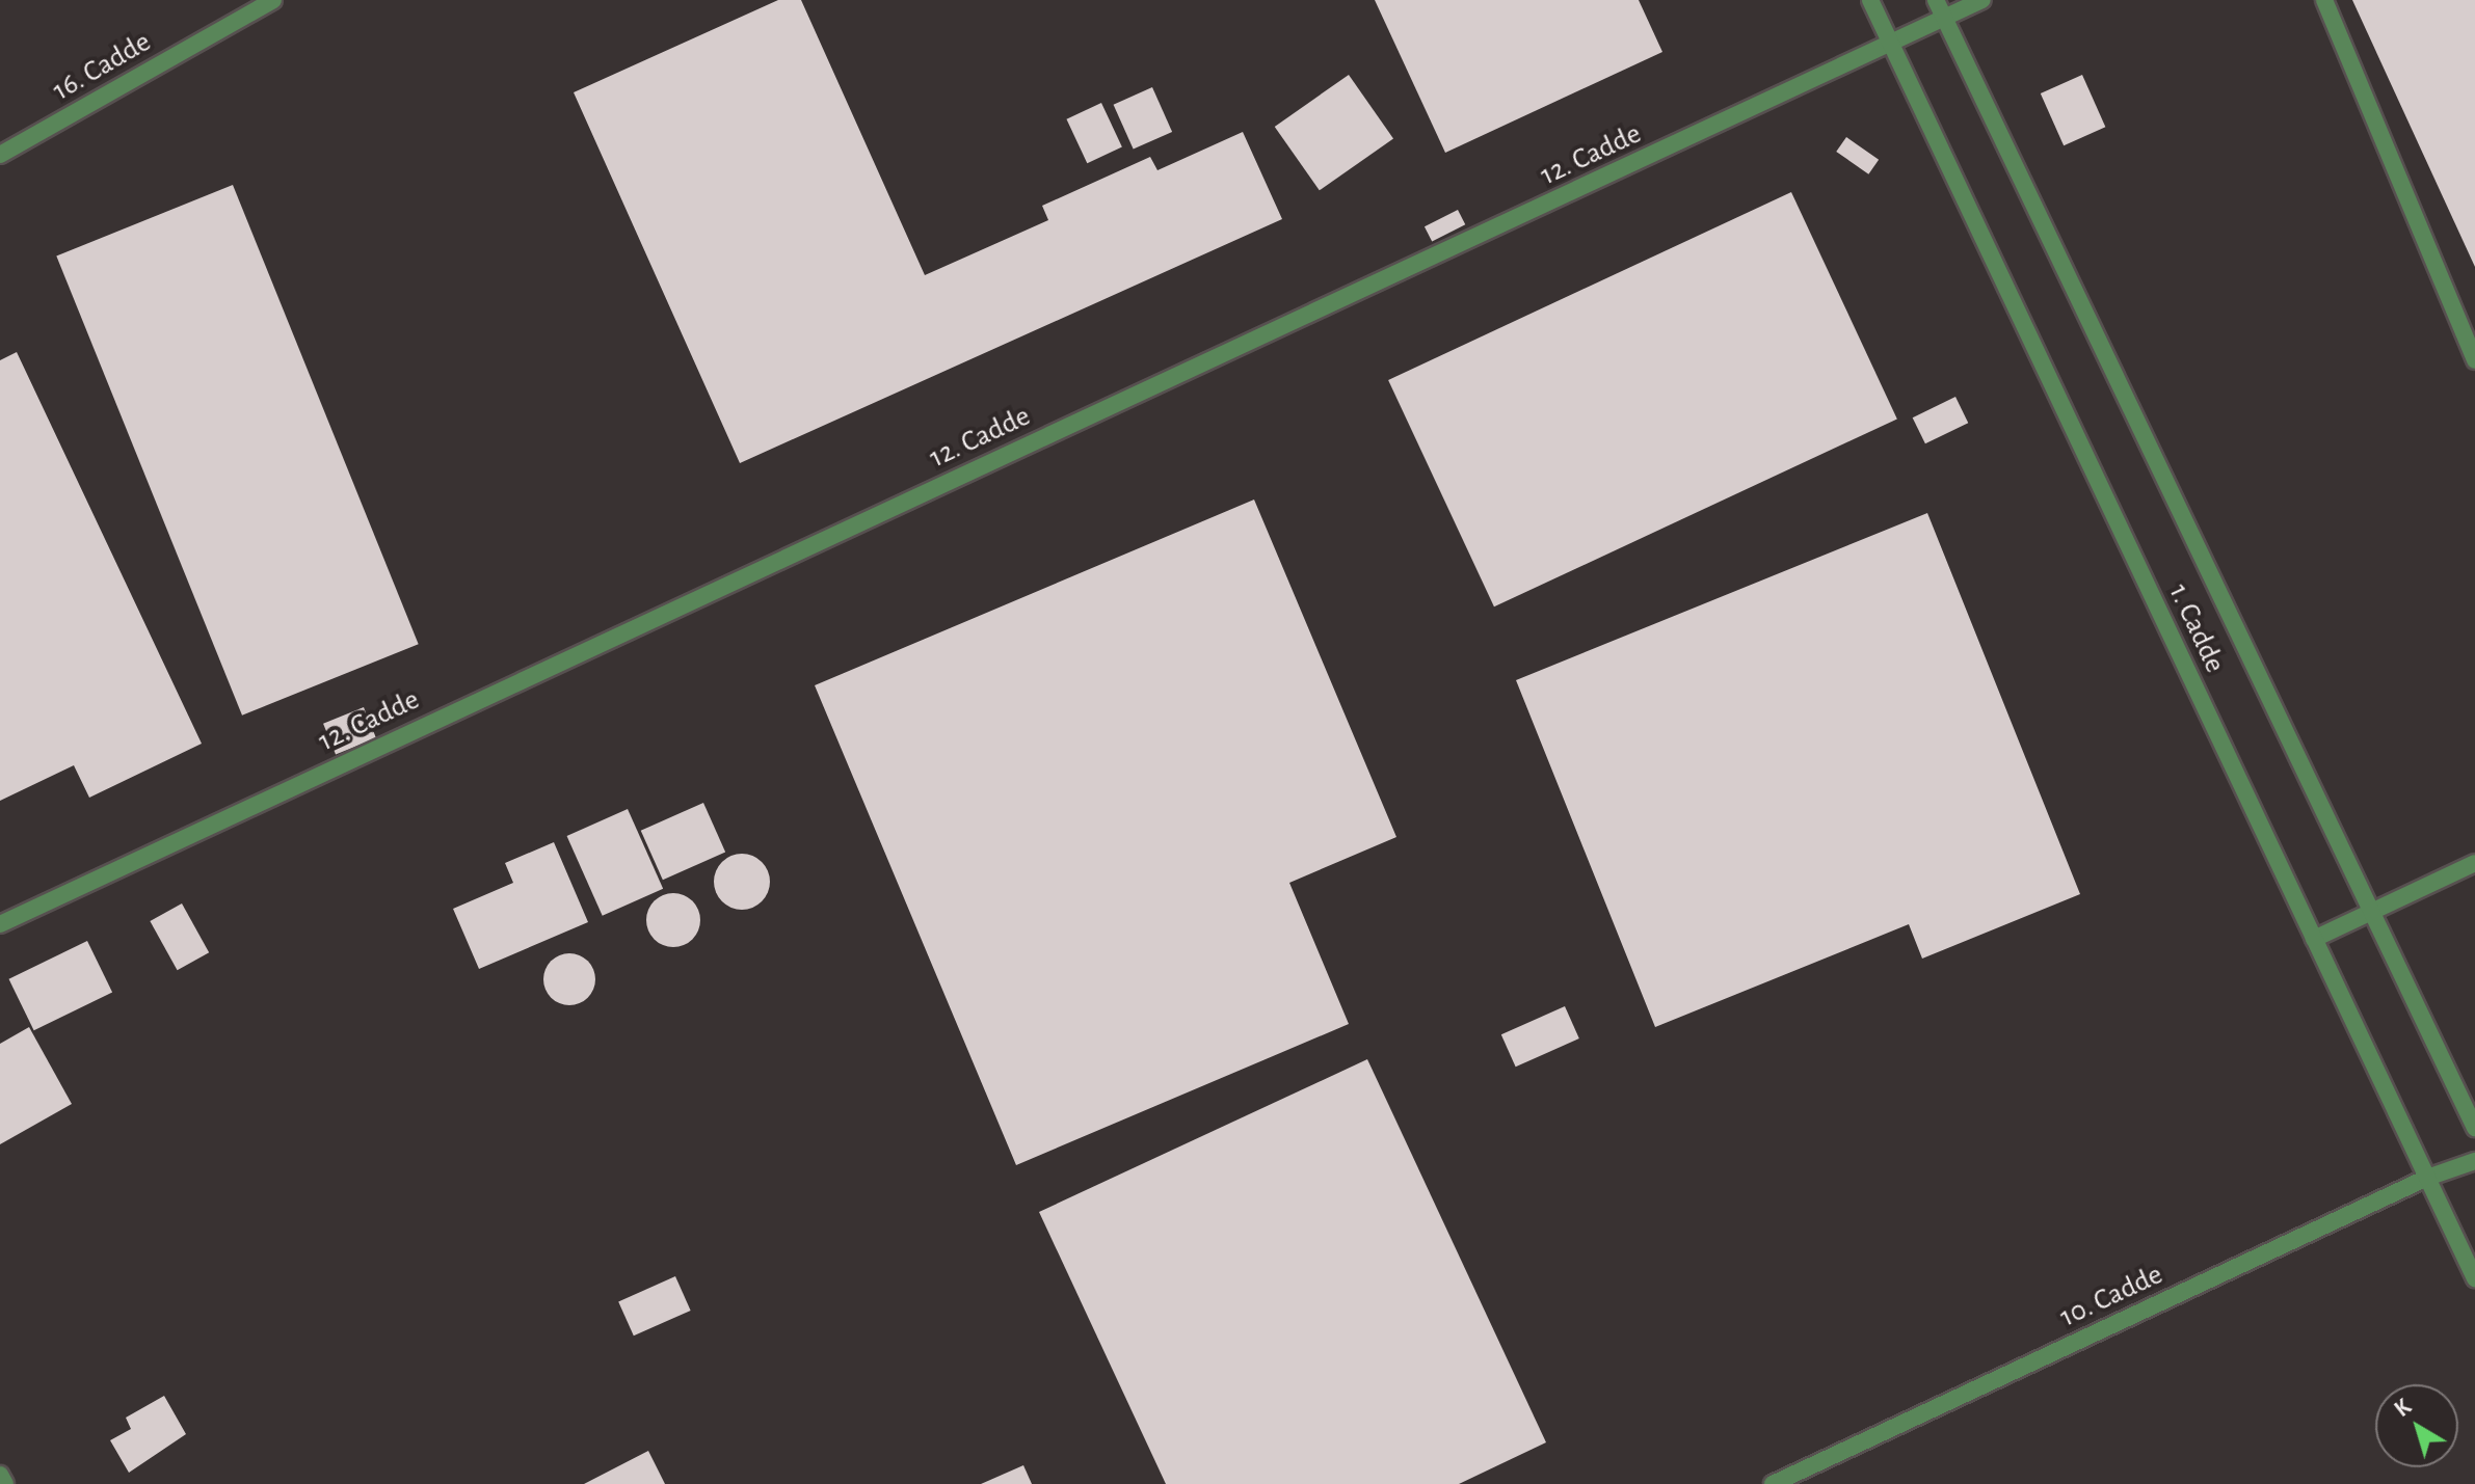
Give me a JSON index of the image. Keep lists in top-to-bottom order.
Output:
{
  "streets": {
    "street": [
      "16. Cadde",
      "12. Cadde",
      "1. Cadde",
      "10. Cadde"
    ]
  },
  "crossings": [
    ["12. Cadde", "1. Cadde"],
    ["1. Cadde", "10. Cadde"]
  ],
  "north": "top left"
}
